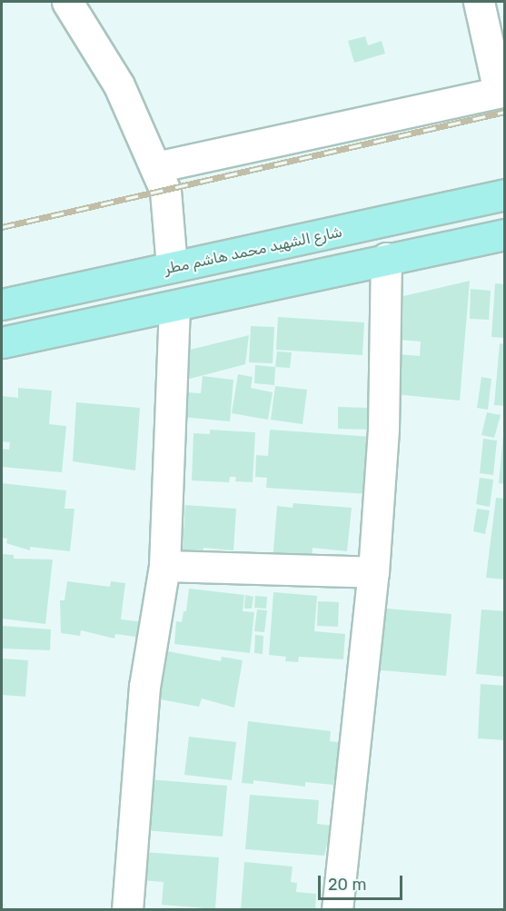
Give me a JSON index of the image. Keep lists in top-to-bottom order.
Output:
{
  "streets": {
    "main road": ["شارع الشهيد محمد هاشم مطر"]
  },
  "scale_bar": "20 m"
}
